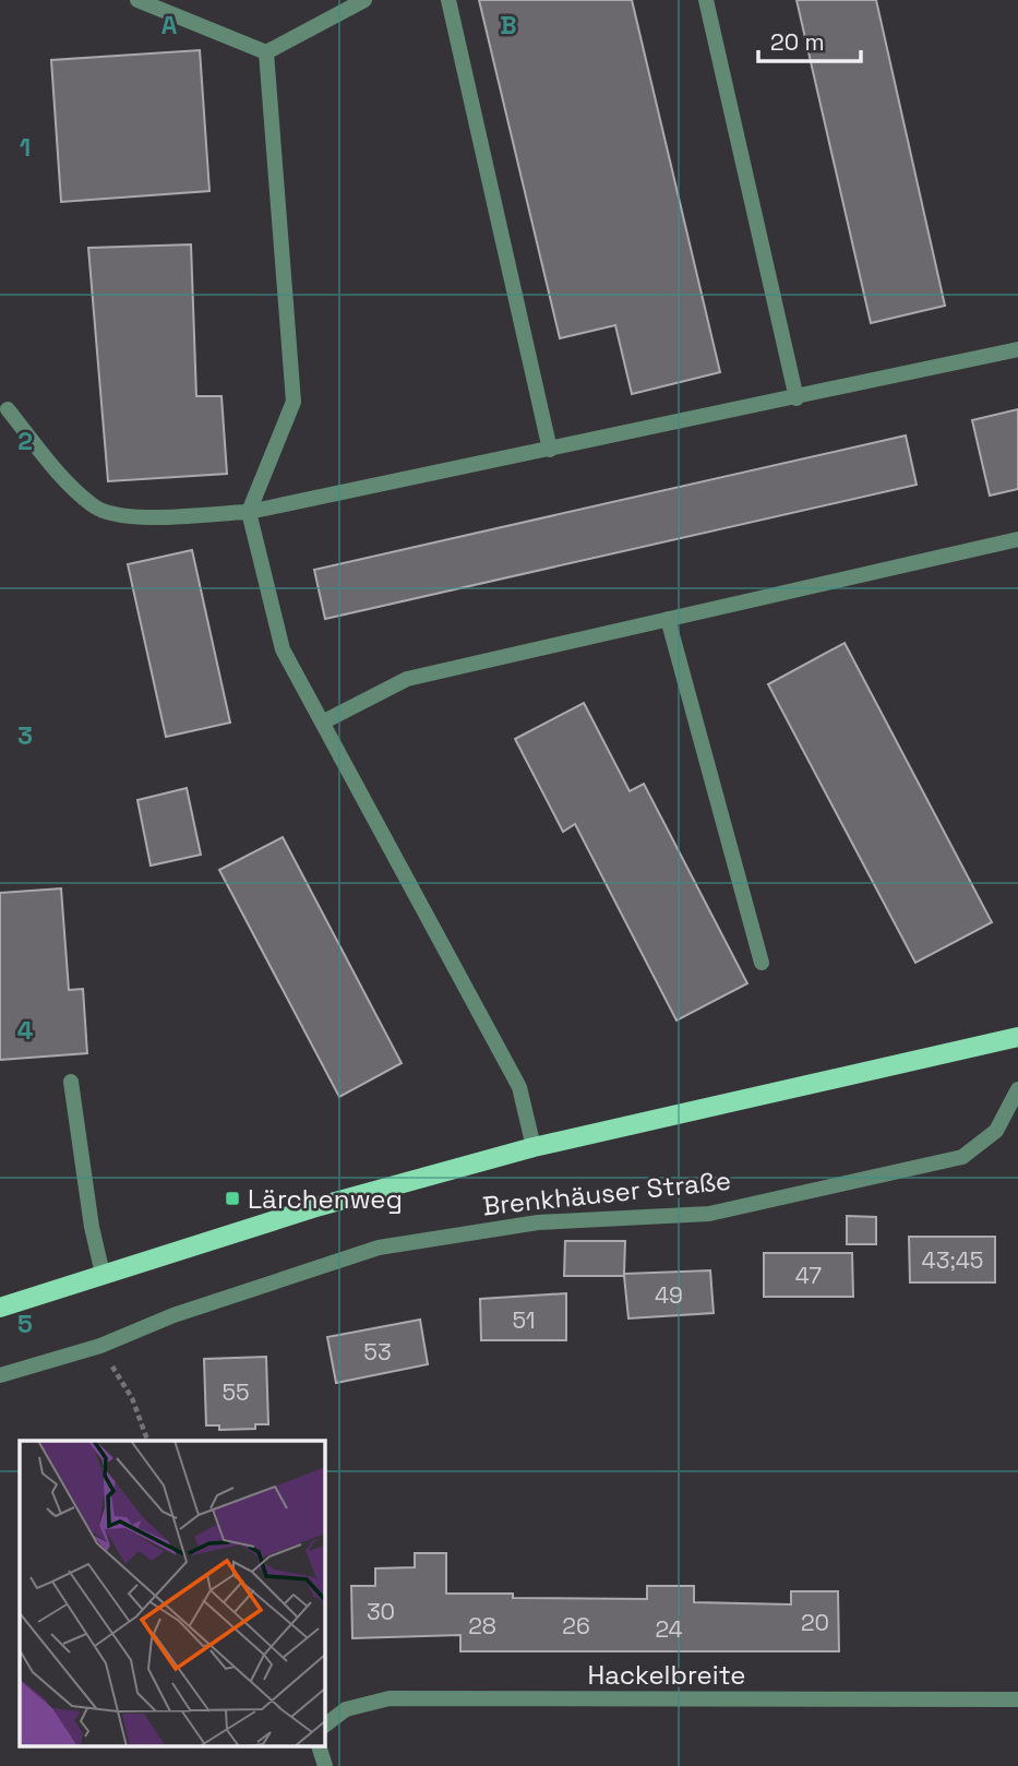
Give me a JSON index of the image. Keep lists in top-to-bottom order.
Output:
{
  "streets": {
    "main road": ["Brenkhäuser Straße"],
    "street": ["Hackelbreite"]
  },
  "places": {
    "transit": ["Lärchenweg"]
  },
  "house_numbers": [
    "43;45",
    "47",
    "49",
    "51",
    "53",
    "55",
    "30",
    "20",
    "28",
    "26",
    "24"
  ],
  "scale_bar": "20 m",
  "grid": {
    "columns": ["A", "B"],
    "rows": [
      "1",
      "2",
      "3",
      "4",
      "5"
    ]
  }
}
